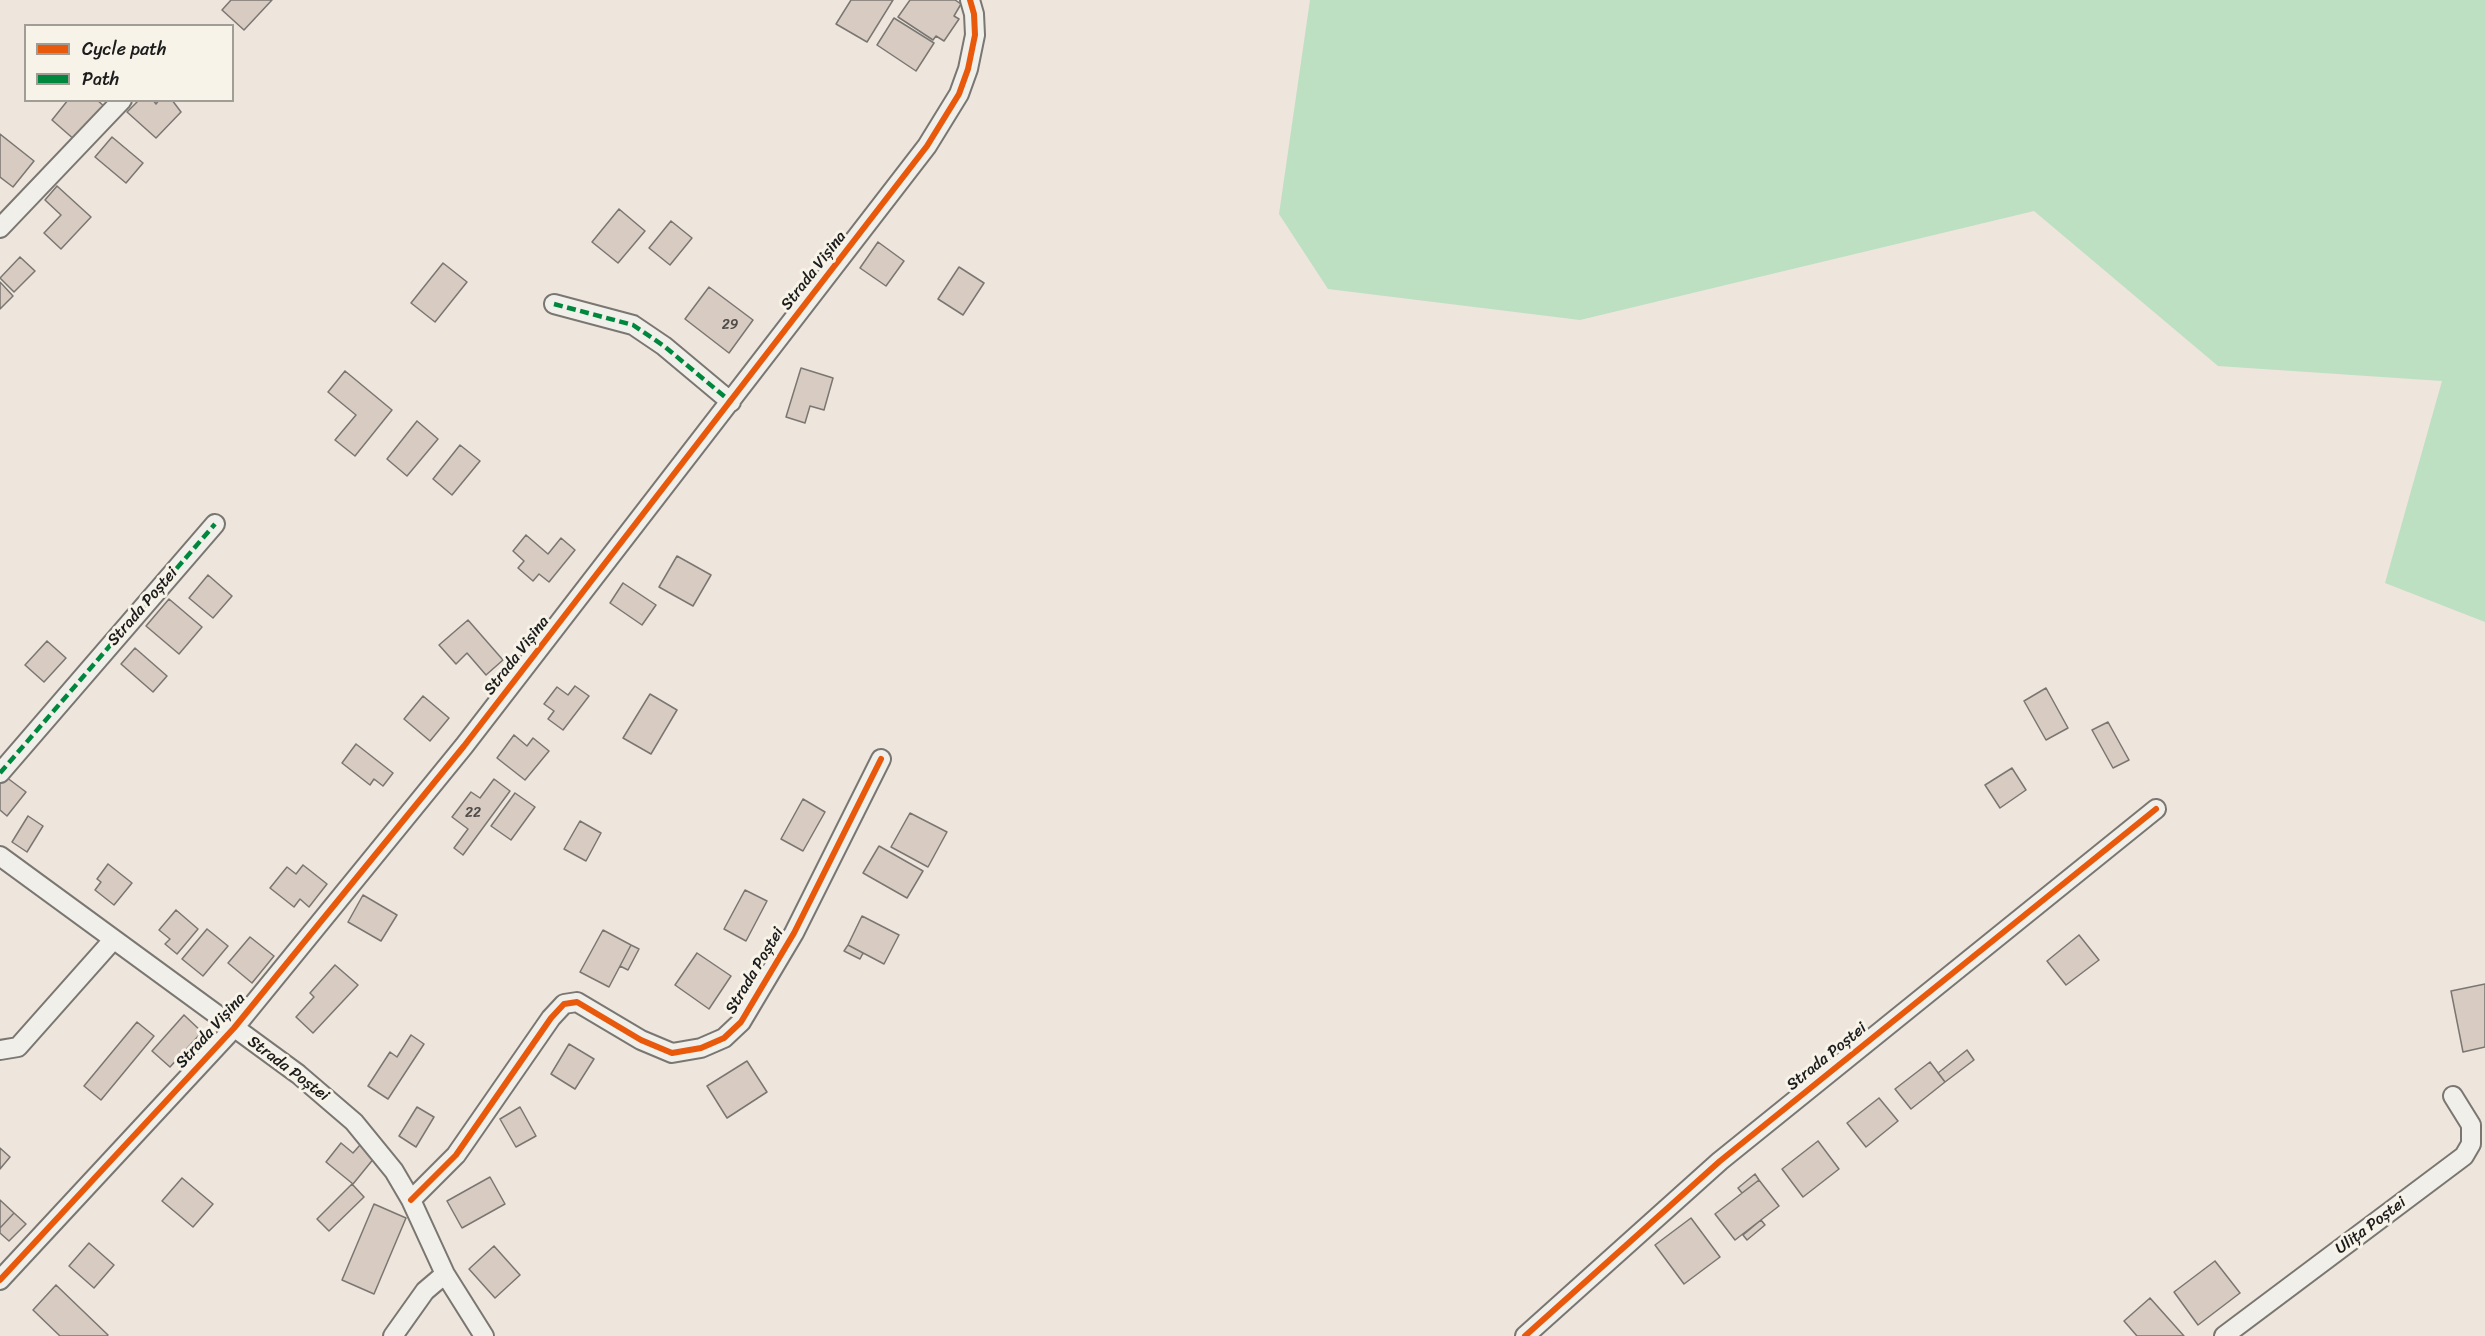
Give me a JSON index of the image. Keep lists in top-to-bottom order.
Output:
{
  "streets": {
    "street": ["Strada Vișina", "Strada Poștei", "Ulița Poștei"]
  },
  "crossings": [
    ["Strada Vișina", "Strada Poștei"]
  ],
  "house_numbers": ["29", "22"],
  "legend": ["Cycle path", "Path"]
}
